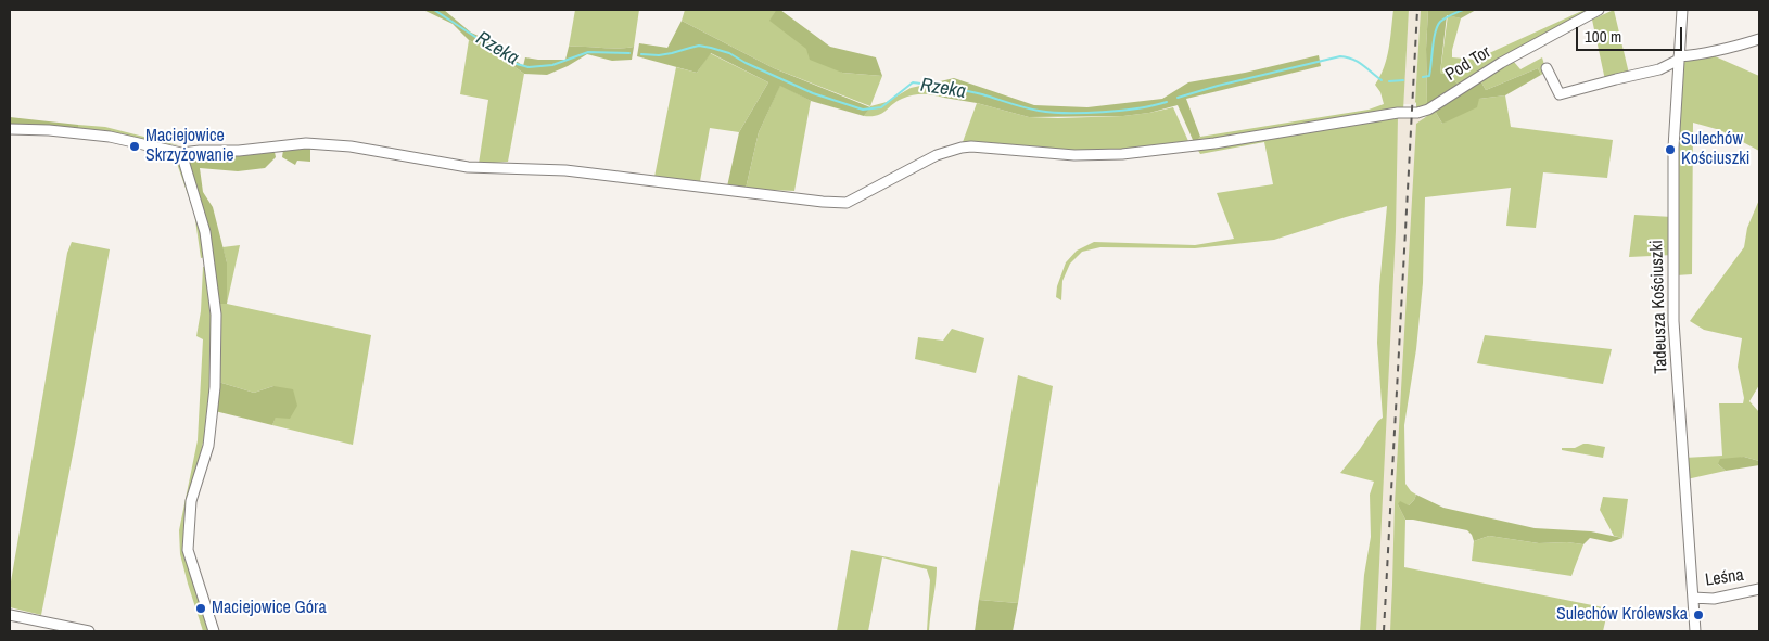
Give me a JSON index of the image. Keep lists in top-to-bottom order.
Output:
{
  "streets": {
    "street": ["Pod Tor", "Tadeusza Kościuszki", "Leśna"]
  },
  "crossings": [
    ["Tadeusza Kościuszki", "Leśna"]
  ],
  "water": ["Rzeka"],
  "places": [
    "Maciejowice Skrzyżowanie",
    "Sulechów Kościuszki",
    "Maciejowice Góra",
    "Sulechów Królewska"
  ],
  "scale_bar": "100 m"
}
